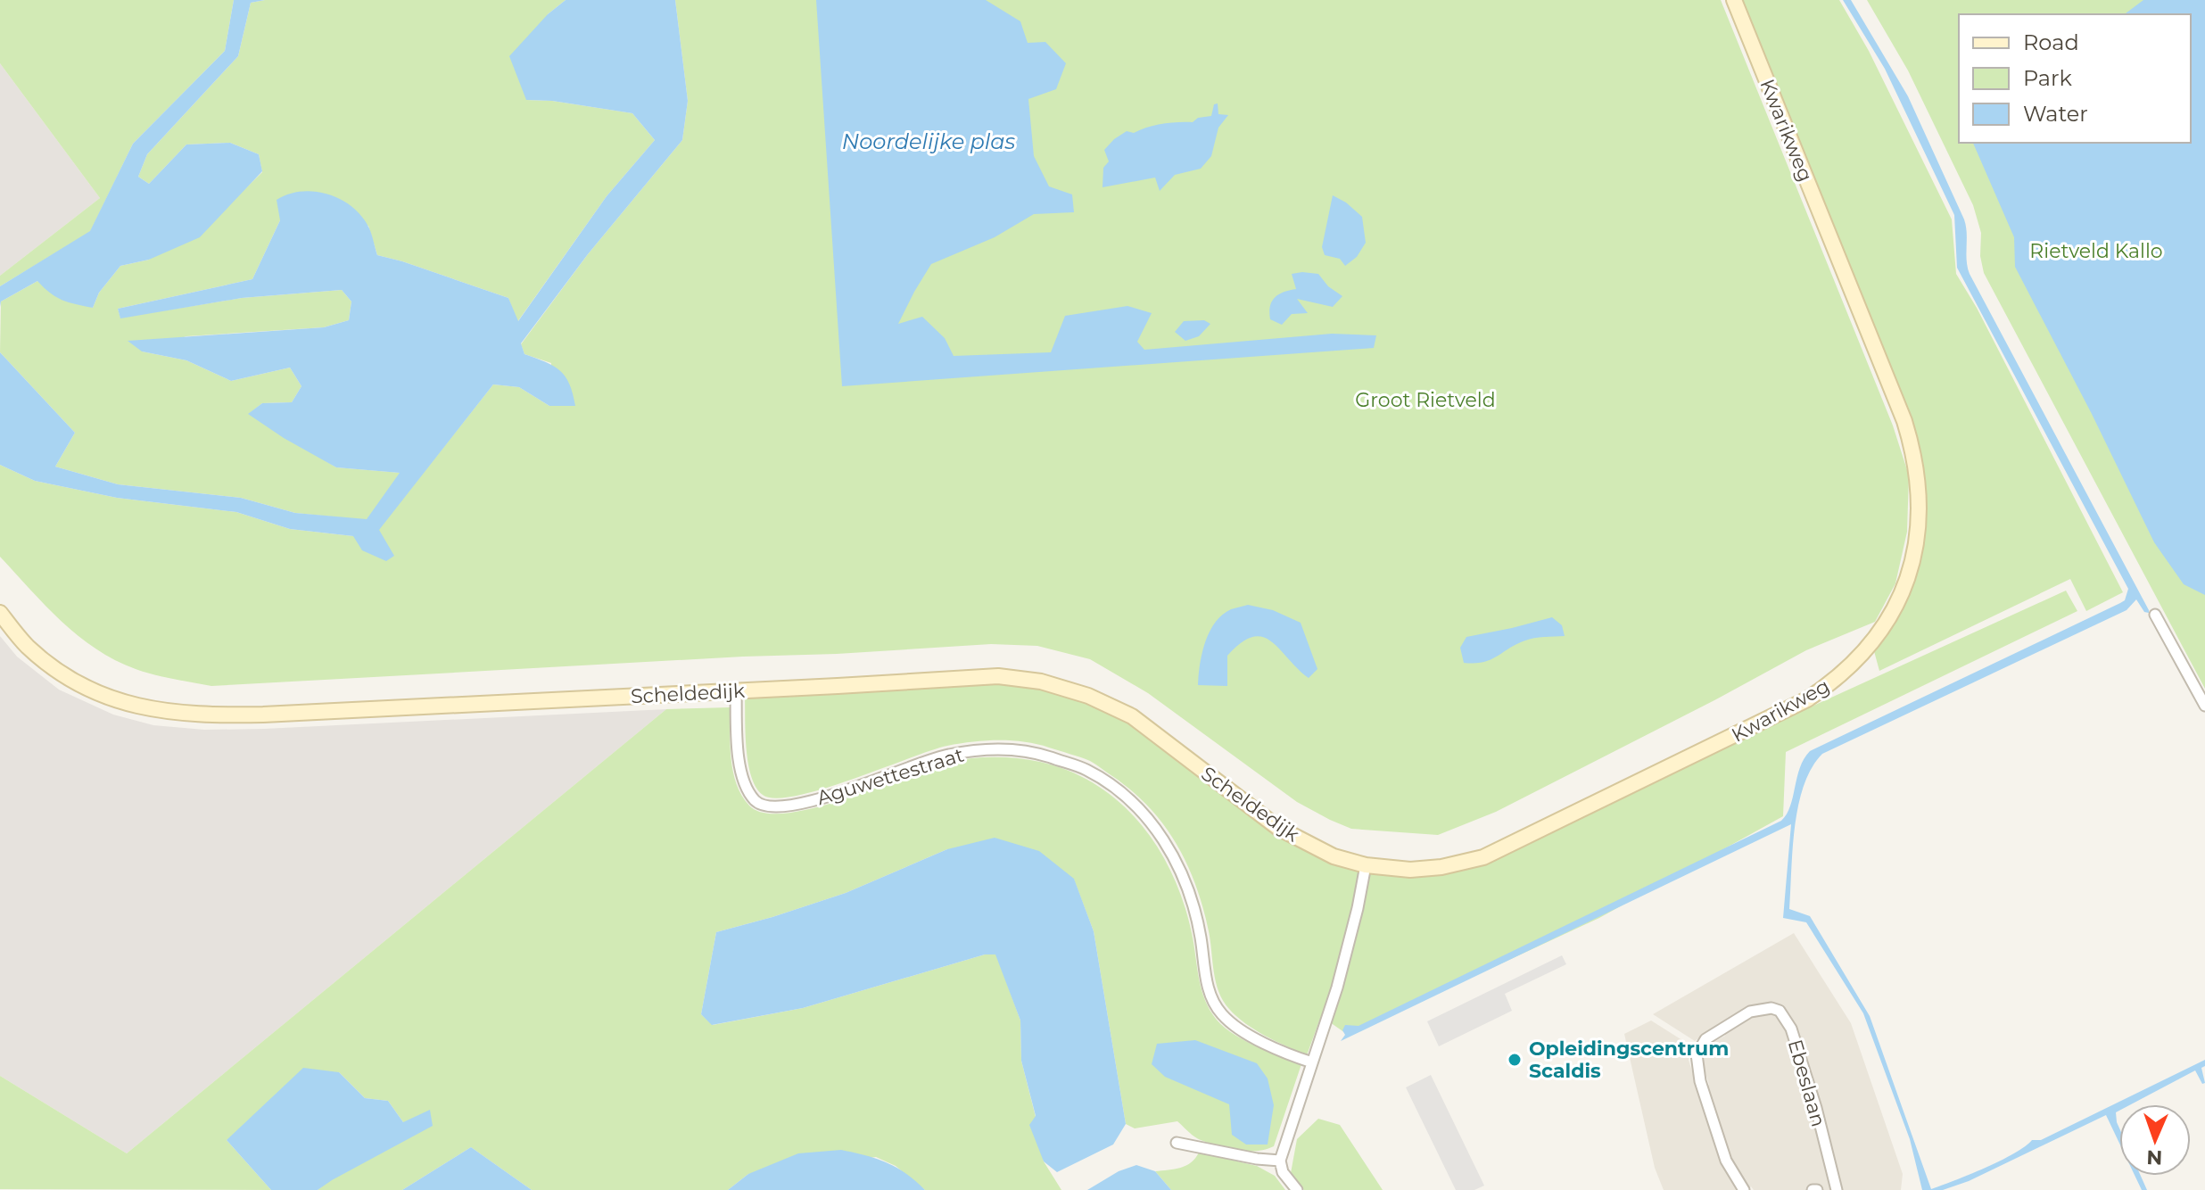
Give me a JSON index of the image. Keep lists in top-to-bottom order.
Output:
{
  "streets": {
    "street": [
      "Kwarikweg",
      "Scheldedijk",
      "Aguwettestraat",
      "Ebeslaan"
    ]
  },
  "crossings": [
    ["Kwarikweg", "Scheldedijk"],
    ["Scheldedijk", "Aguwettestraat"]
  ],
  "water": ["Noordelijke plas"],
  "parks": ["Rietveld Kallo", "Groot Rietveld"],
  "places": ["Opleidingscentrum Scaldis"],
  "legend": ["Road", "Park", "Water"],
  "north": "bottom"
}
